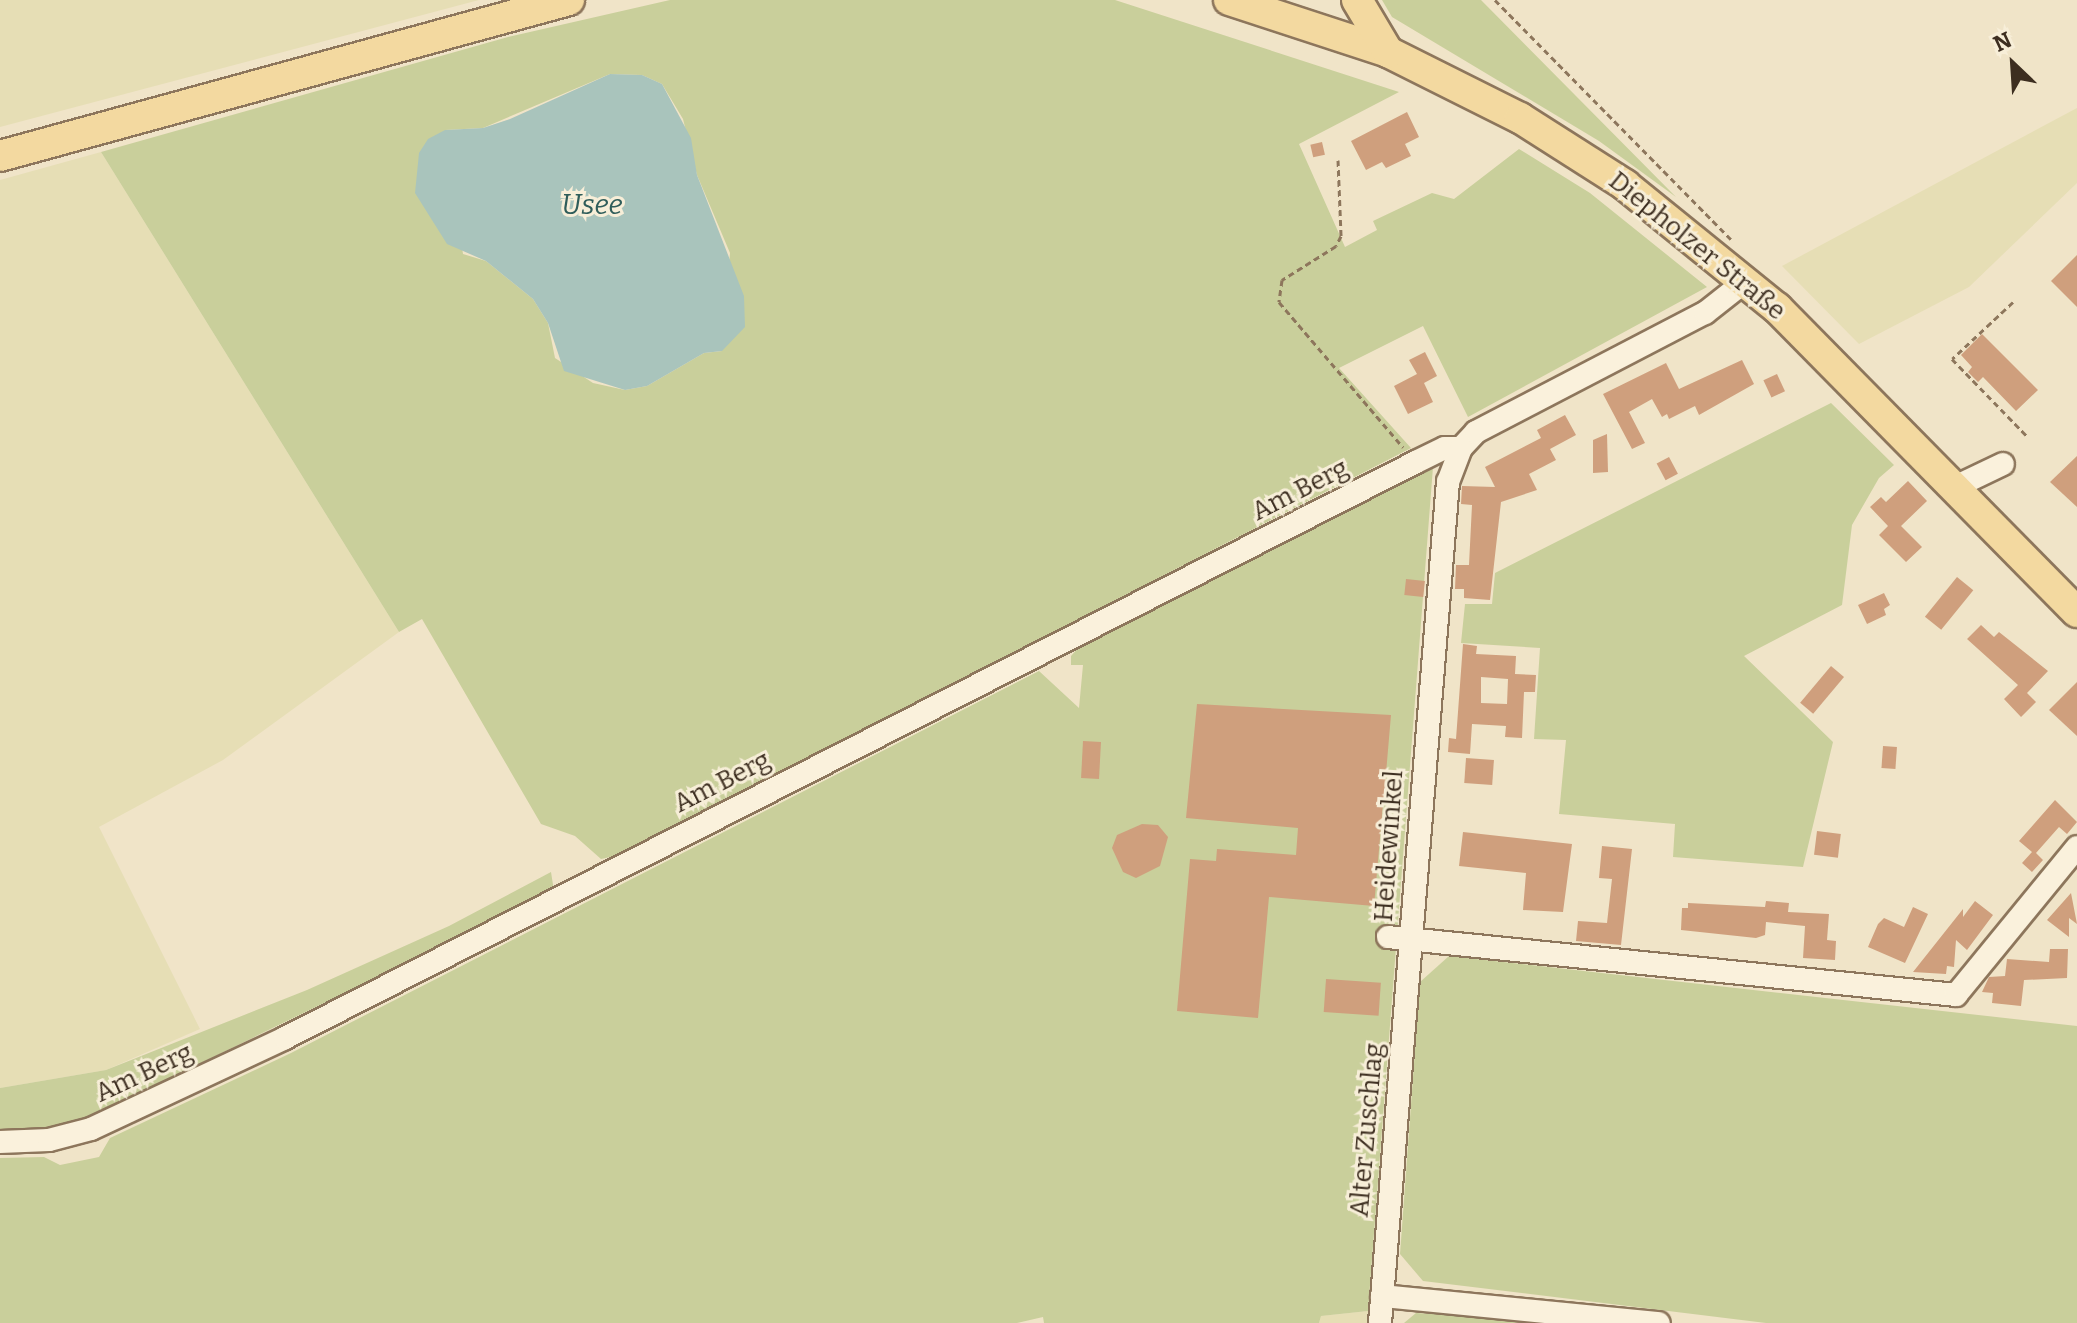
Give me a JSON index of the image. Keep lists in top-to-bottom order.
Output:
{
  "streets": {
    "main road": ["Diepholzer Straße"],
    "street": ["Am Berg", "Heidewinkel", "Alter Zuschlag"]
  },
  "crossings": [
    ["Am Berg", "Heidewinkel"],
    ["Heidewinkel", "Alter Zuschlag"]
  ],
  "water": ["Usee"],
  "north": "top left"
}
